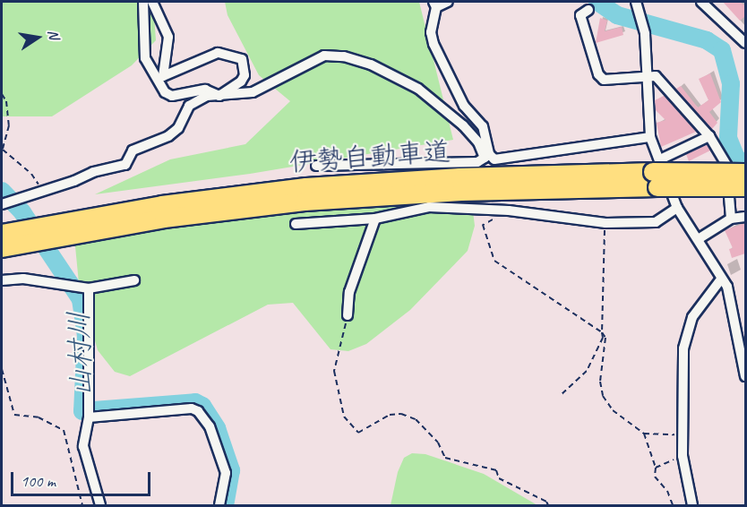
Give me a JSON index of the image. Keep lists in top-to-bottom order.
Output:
{
  "streets": {
    "highway": ["伊勢自動車道"]
  },
  "water": ["山村川"],
  "scale_bar": "100 m",
  "north": "right"
}
